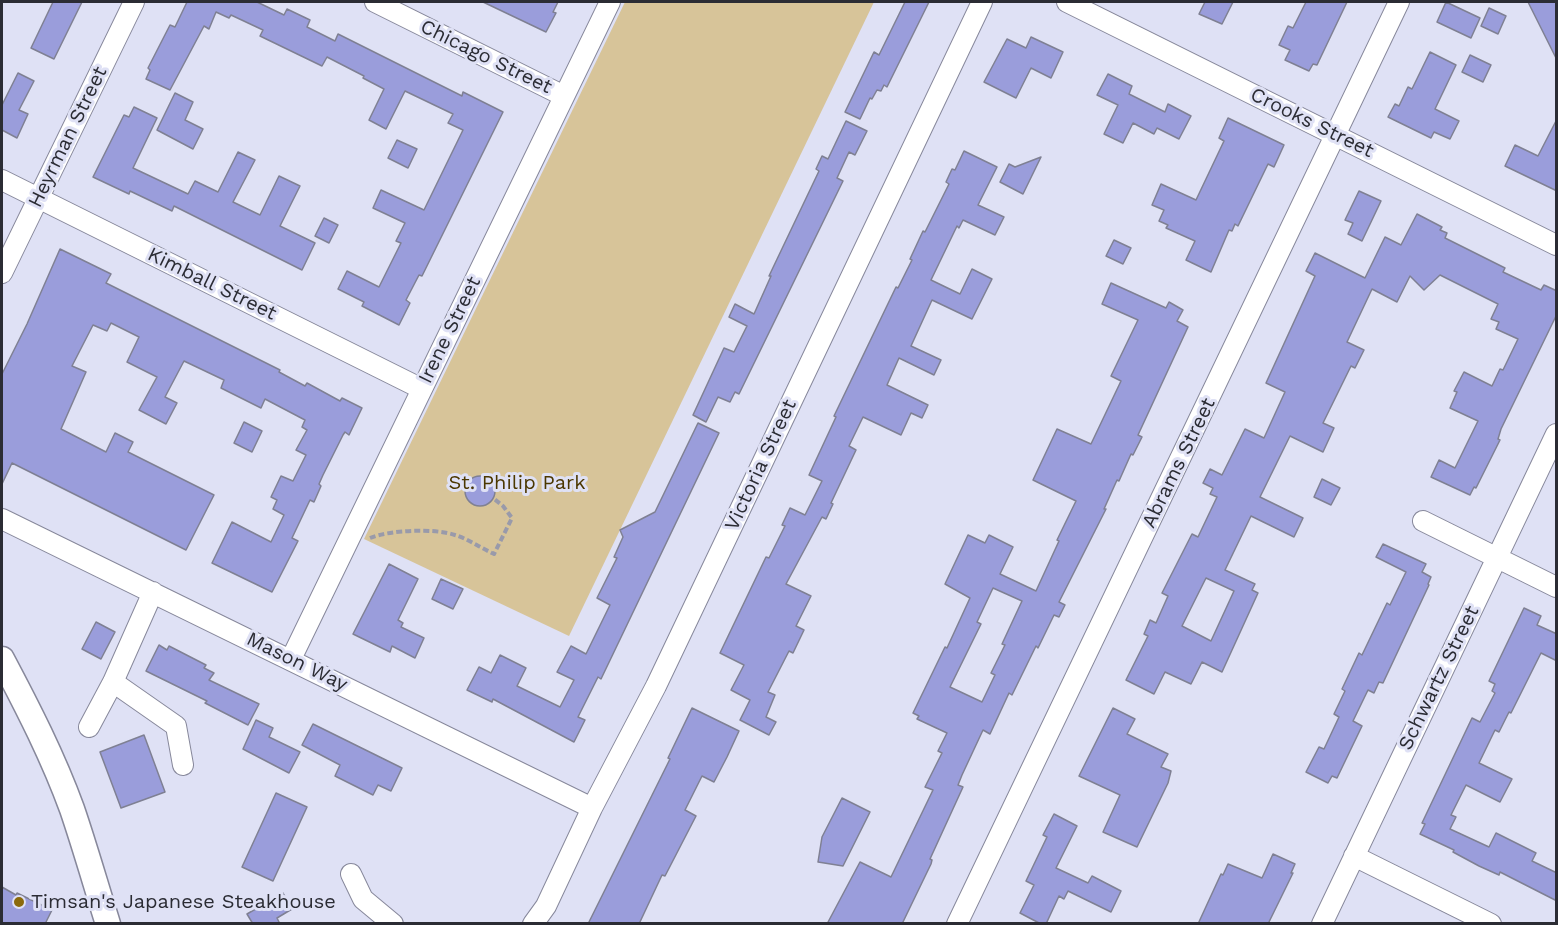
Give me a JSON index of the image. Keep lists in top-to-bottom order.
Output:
{
  "streets": {
    "street": [
      "Chicago Street",
      "Crooks Street",
      "Heyrman Street",
      "Kimball Street",
      "Irene Street",
      "Abrams Street",
      "Victoria Street",
      "Mason Way",
      "Schwartz Street"
    ]
  },
  "crossings": [
    ["Chicago Street", "Irene Street"],
    ["Crooks Street", "Abrams Street"],
    ["Heyrman Street", "Kimball Street"],
    ["Kimball Street", "Irene Street"],
    ["Irene Street", "Mason Way"],
    ["Victoria Street", "Mason Way"]
  ],
  "parks": ["St. Philip Park"],
  "places": ["Timsan's Japanese Steakhouse"]
}
